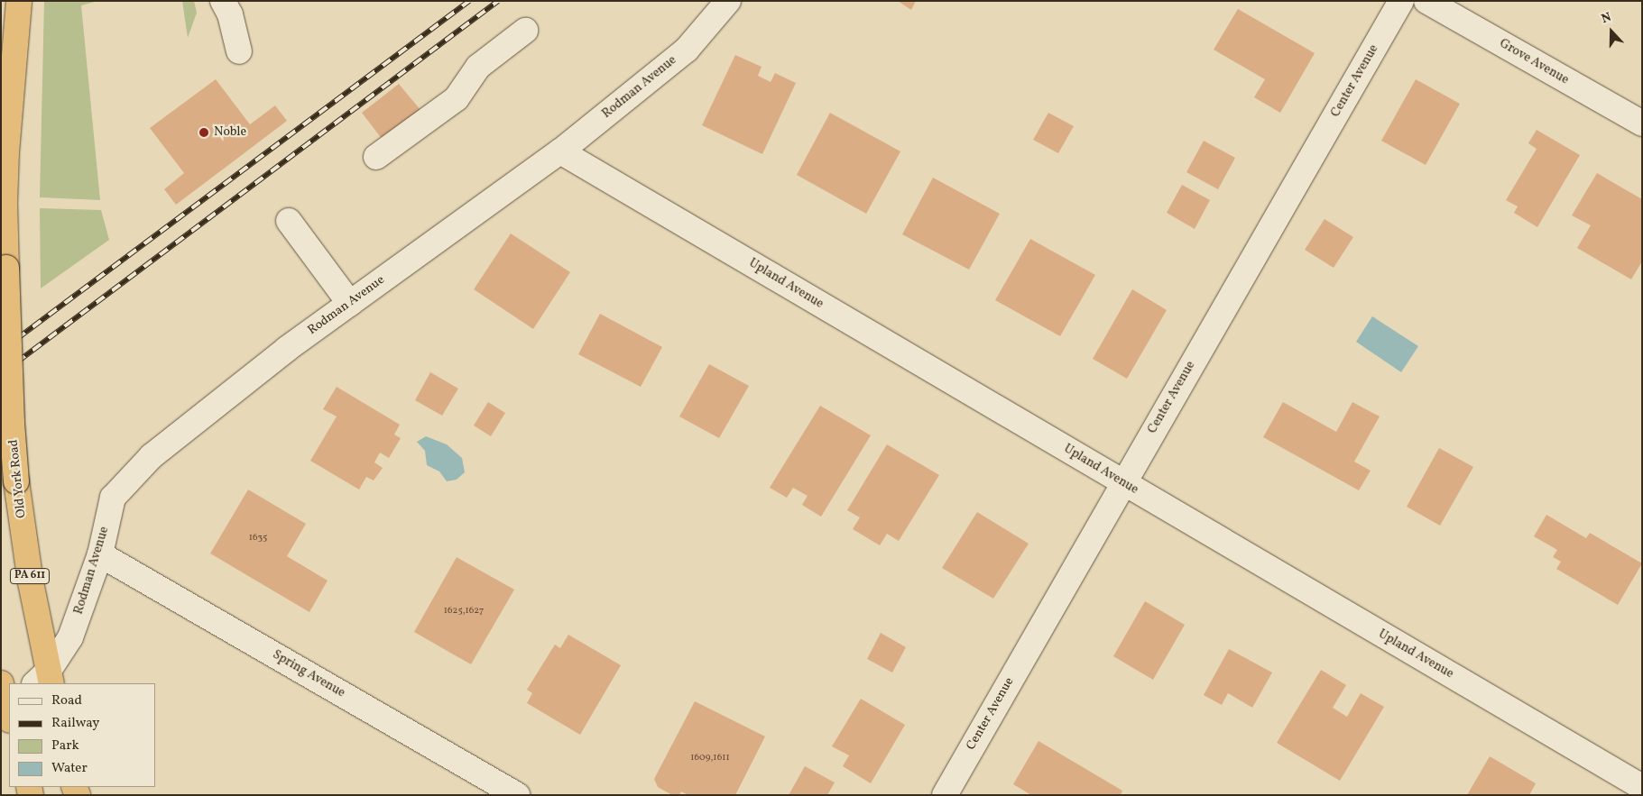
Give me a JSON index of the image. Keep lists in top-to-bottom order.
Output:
{
  "streets": {
    "highway": ["Old York Road", "PA 611"],
    "street": [
      "Grove Avenue",
      "Center Avenue",
      "Rodman Avenue",
      "Upland Avenue",
      "Spring Avenue"
    ]
  },
  "crossings": [
    ["Center Avenue", "Upland Avenue"],
    ["Rodman Avenue", "Upland Avenue"],
    ["Rodman Avenue", "Old York Road"],
    ["Rodman Avenue", "Spring Avenue"]
  ],
  "places": ["Noble"],
  "house_numbers": ["1635", "1625,1627", "1609,1611"],
  "legend": [
    "Road",
    "Railway",
    "Park",
    "Water"
  ],
  "north": "top"
}
